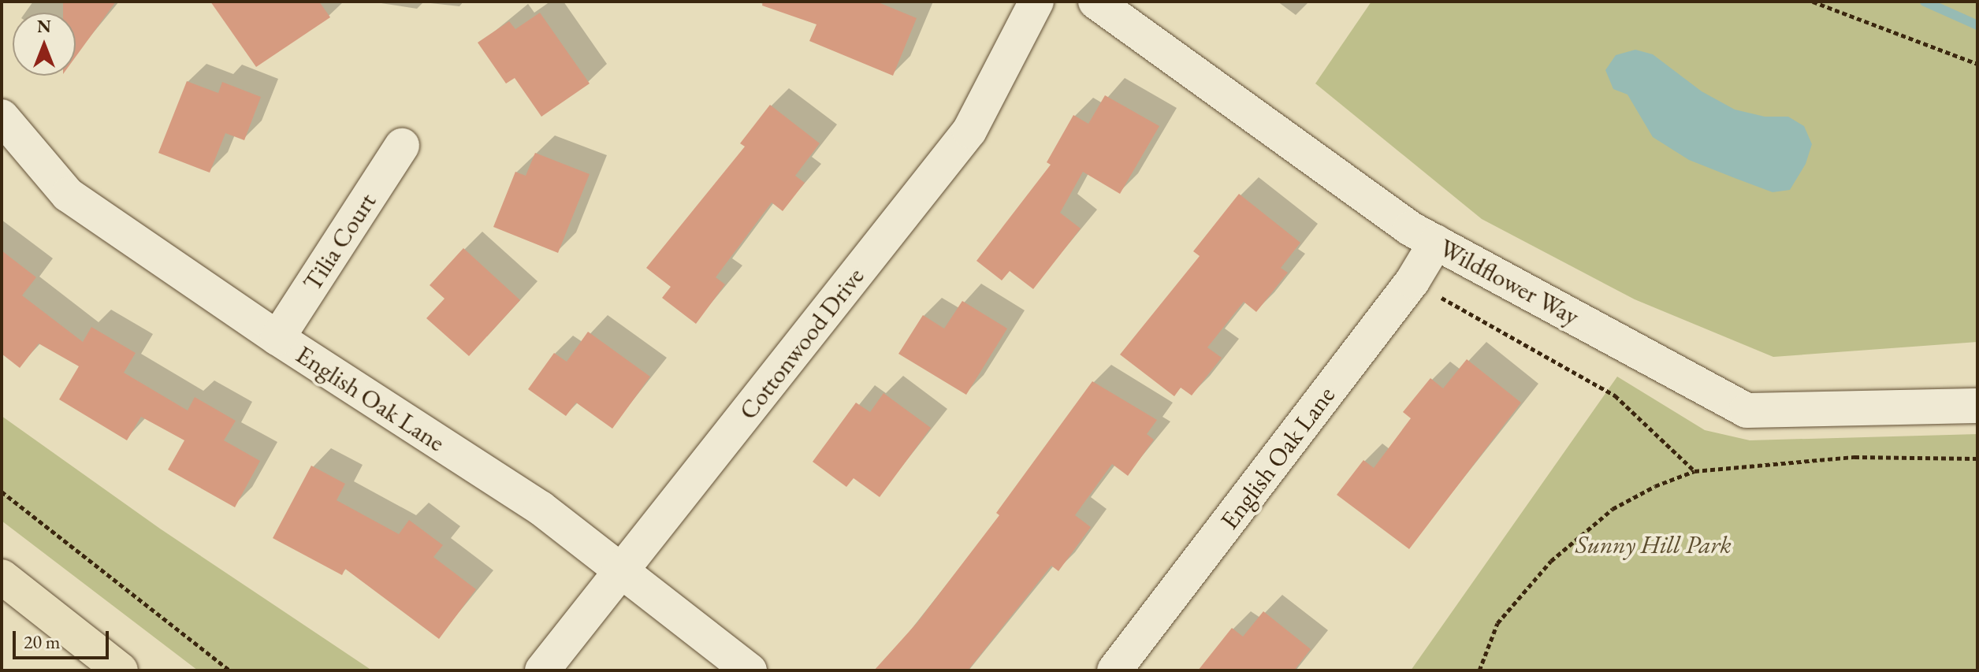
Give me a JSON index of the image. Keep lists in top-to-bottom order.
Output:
{
  "streets": {
    "street": [
      "Tilia Court",
      "Wildflower Way",
      "Cottonwood Drive",
      "English Oak Lane"
    ]
  },
  "crossings": [
    ["Tilia Court", "English Oak Lane"],
    ["Wildflower Way", "English Oak Lane"],
    ["Cottonwood Drive", "English Oak Lane"]
  ],
  "parks": ["Sunny Hill Park"],
  "scale_bar": "20 m",
  "north": "top"
}
